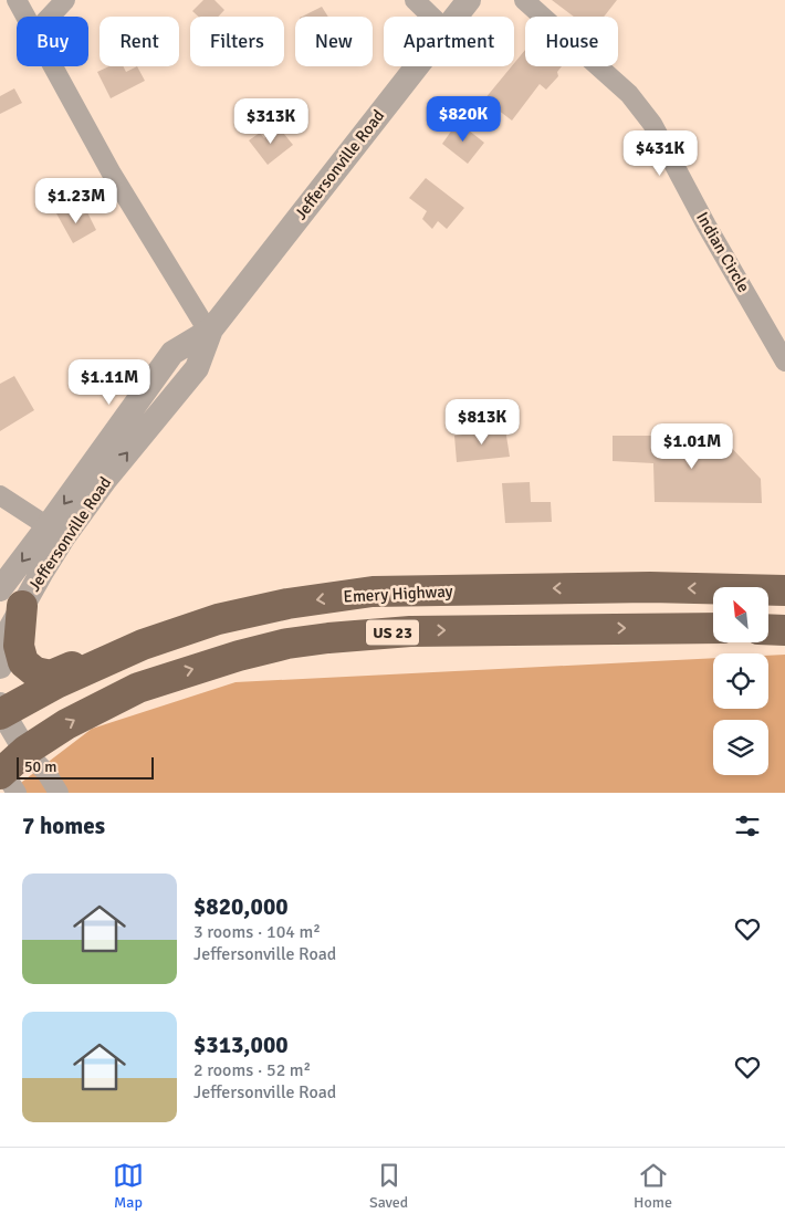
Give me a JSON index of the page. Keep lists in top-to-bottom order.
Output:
{
  "streets": {
    "highway": ["Emery Highway", "US 23"],
    "street": ["Jeffersonville Road", "Indian Circle"]
  },
  "scale_bar": "50 m",
  "north": "top left",
  "page": {
    "chip": [
      "Buy",
      "Rent",
      "Filters",
      "New",
      "Apartment",
      "House"
    ],
    "price": [
      "$820K",
      "$313K",
      "$431K",
      "$1.23M",
      "$1.11M",
      "$813K",
      "$1.01M"
    ],
    "scale": "50 m",
    "heading": "7 homes",
    "list": [
      {
        "name": "$820,000",
        "note": "3 rooms · 104 m² · Jeffersonville Road"
      },
      {
        "name": "$313,000",
        "note": "2 rooms · 52 m² · Jeffersonville Road"
      }
    ],
    "tabs": ["Map", "Saved", "Home"]
  }
}
